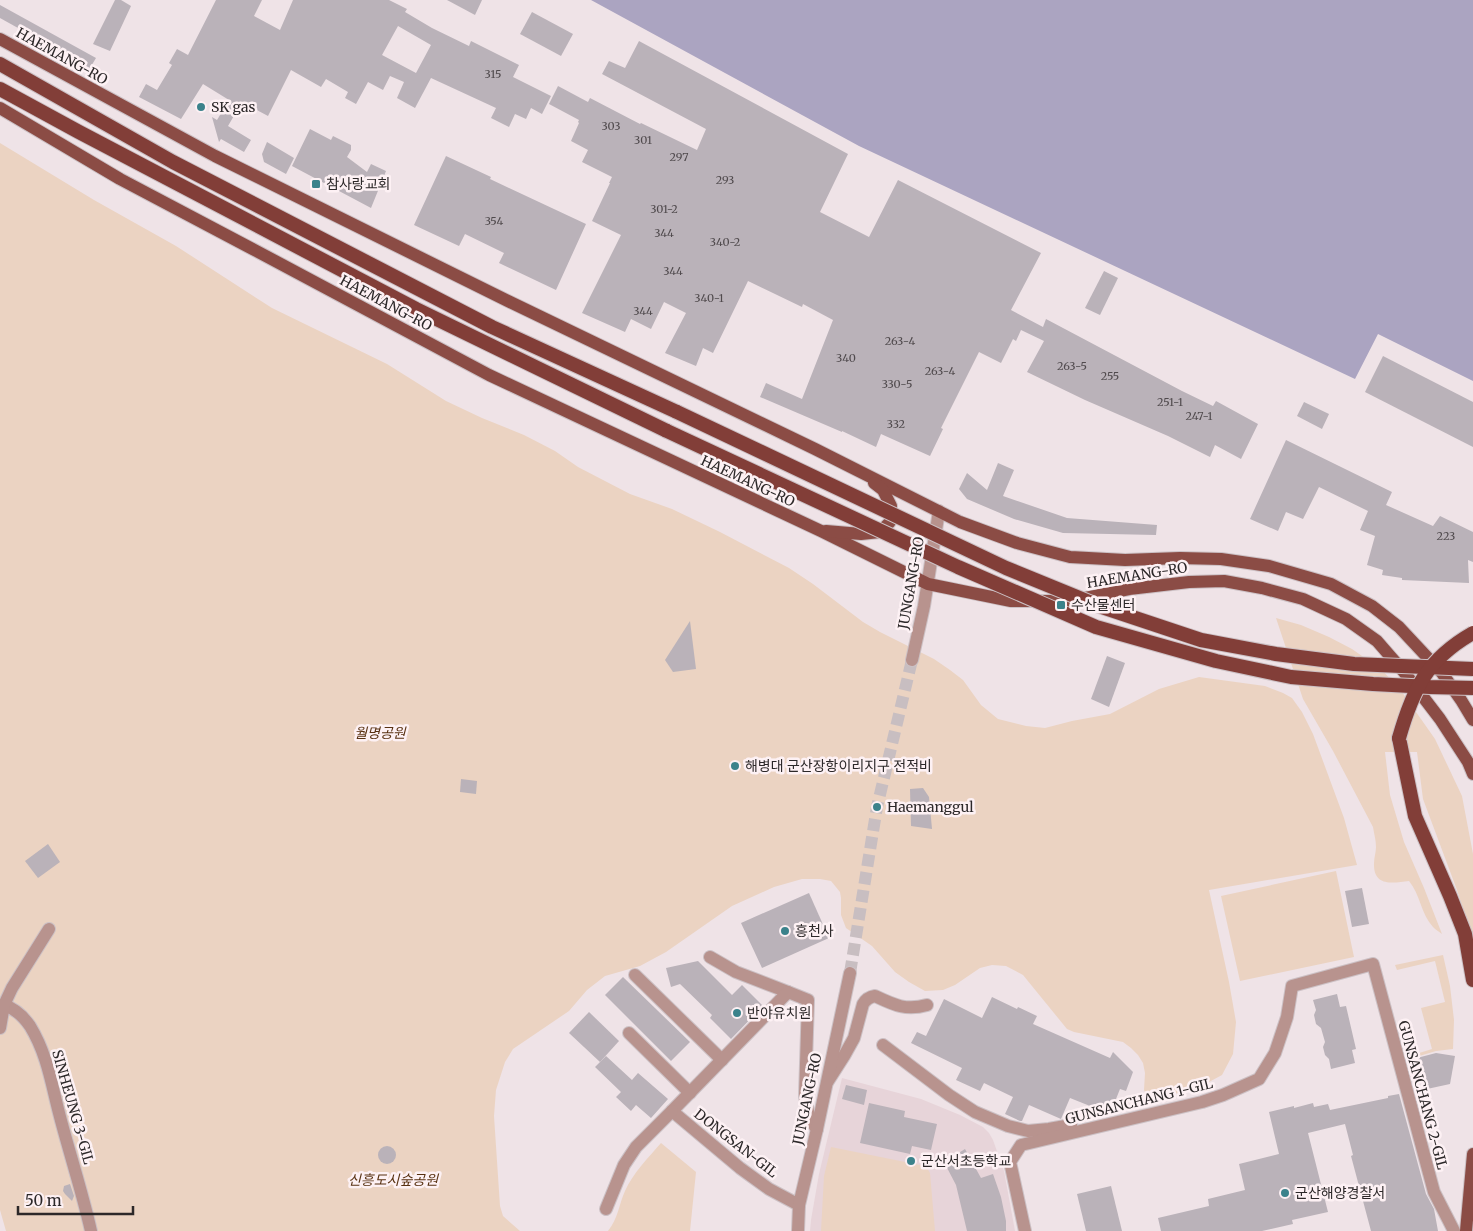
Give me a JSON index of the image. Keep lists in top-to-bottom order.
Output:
{
  "streets": {
    "main road": ["HAEMANG-RO"],
    "street": [
      "JUNGANG-RO",
      "GUNSANCHANG 2-GIL",
      "GUNSANCHANG 1-GIL",
      "SINHEUNG 3-GIL",
      "DONGSAN-GIL"
    ]
  },
  "crossings": [
    ["HAEMANG-RO", "JUNGANG-RO"],
    ["JUNGANG-RO", "DONGSAN-GIL"],
    ["GUNSANCHANG 2-GIL", "GUNSANCHANG 1-GIL"]
  ],
  "parks": ["월명공원", "신흥도시숲공원"],
  "places": {
    "other": [
      "SK gas",
      "해병대 군산장항이리지구 전적비",
      "Haemanggul",
      "흥천사",
      "반야유치원",
      "군산서초등학교",
      "군산해양경찰서"
    ],
    "transit": ["참사랑교회", "수산물센터"]
  },
  "house_numbers": [
    "315",
    "303",
    "301",
    "297",
    "293",
    "301-2",
    "354",
    "344",
    "340-2",
    "344",
    "340-1",
    "344",
    "263-4",
    "340",
    "263-5",
    "263-4",
    "255",
    "330-5",
    "251-1",
    "247-1",
    "332",
    "223"
  ],
  "scale_bar": "50 m"
}
